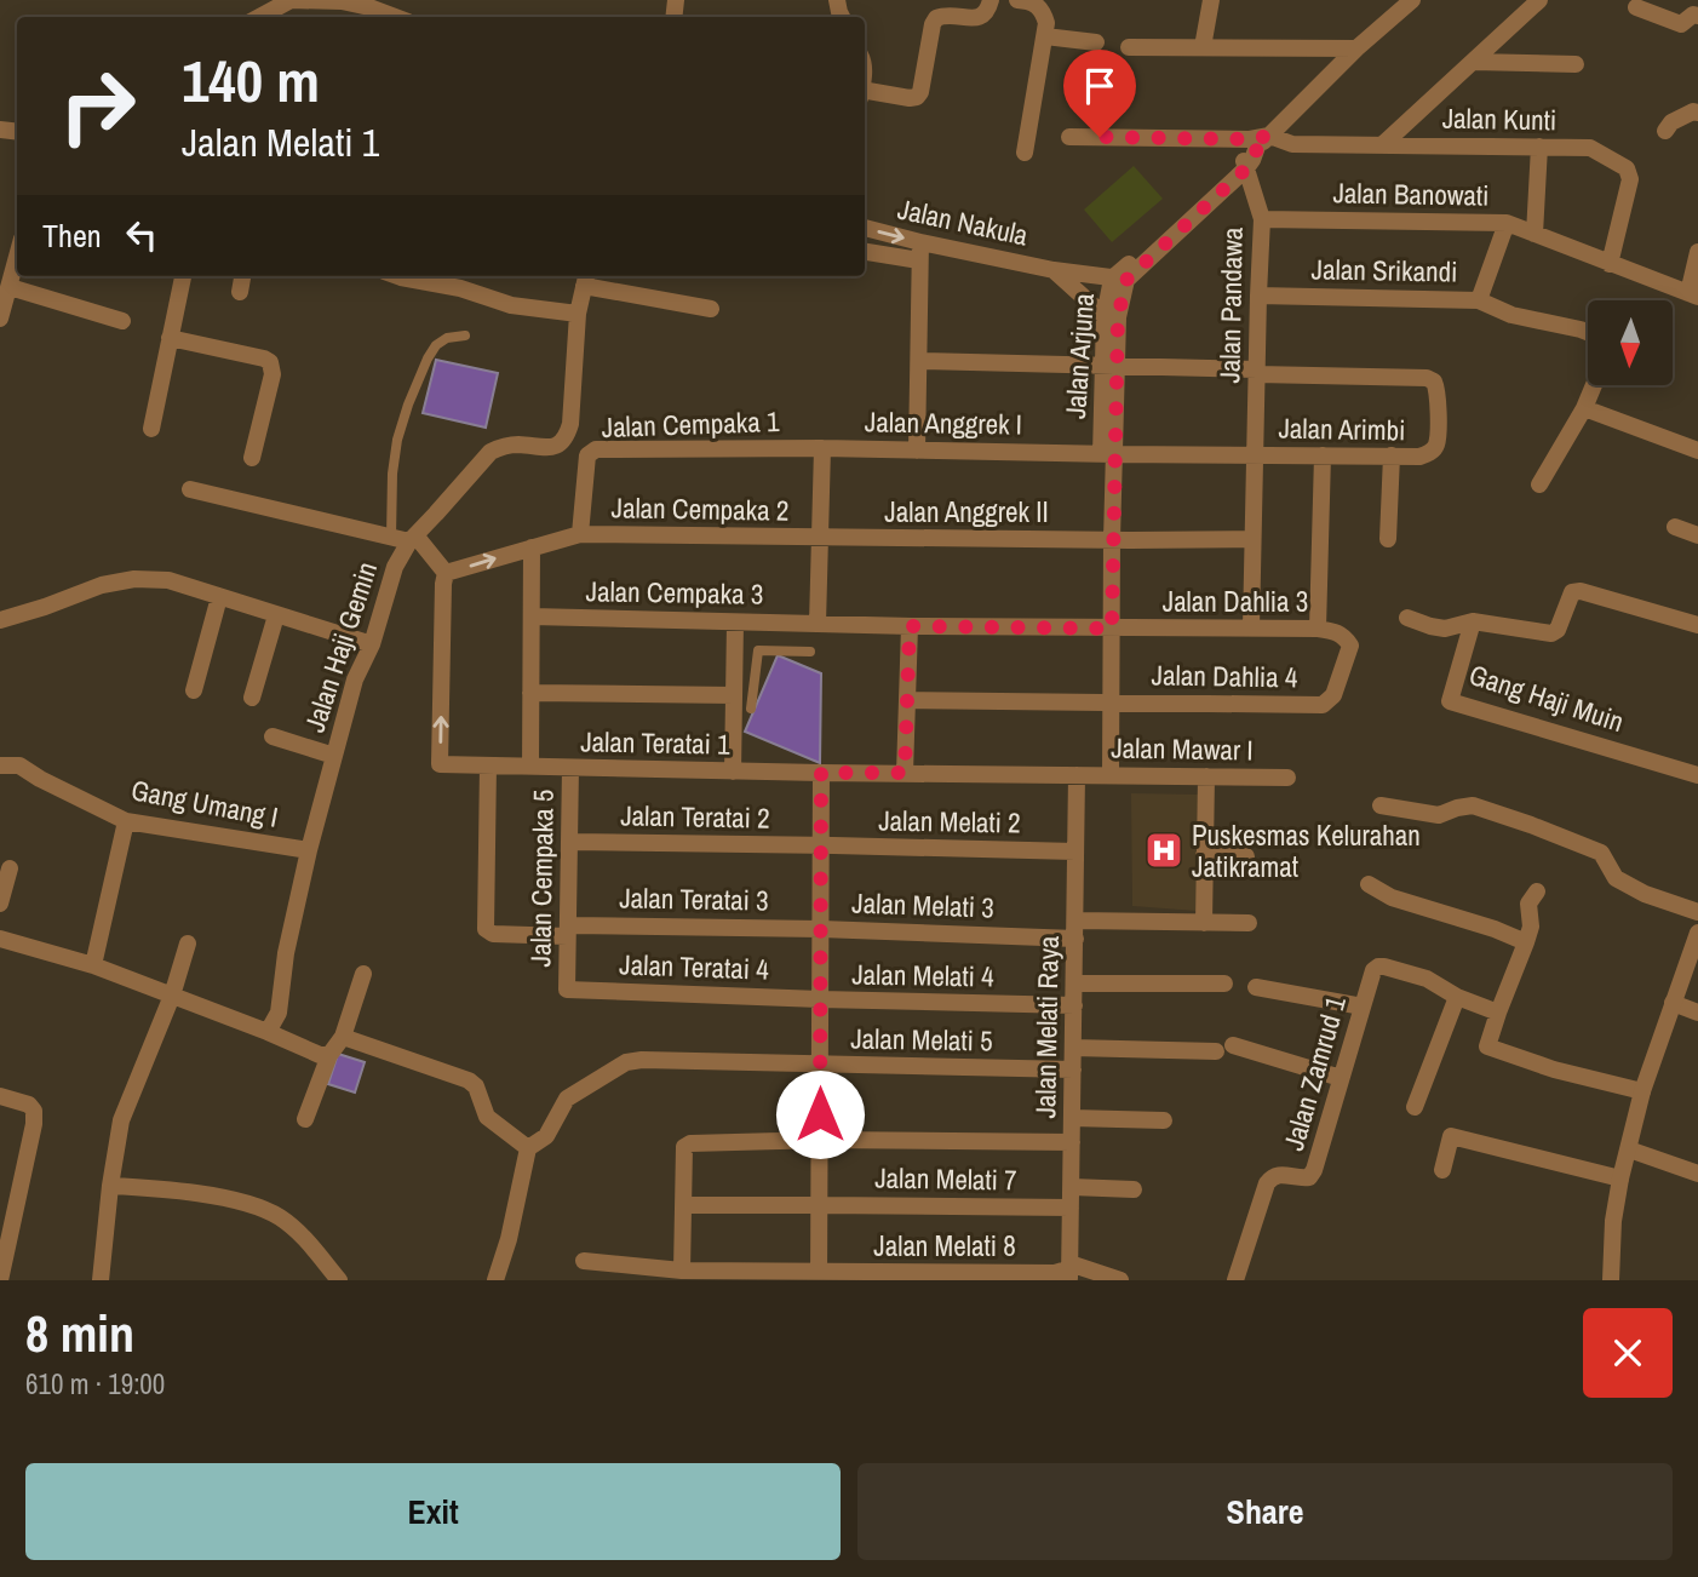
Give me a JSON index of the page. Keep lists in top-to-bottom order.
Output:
{
  "streets": {
    "street": [
      "Jalan Kunti",
      "Jalan Banowati",
      "Jalan Nakula",
      "Jalan Srikandi",
      "Jalan Pandawa",
      "Jalan Arjuna",
      "Jalan Anggrek I",
      "Jalan Cempaka 1",
      "Jalan Arimbi",
      "Jalan Cempaka 2",
      "Jalan Anggrek II",
      "Jalan Cempaka 3",
      "Jalan Dahlia 3",
      "Jalan Haji Gemin",
      "Jalan Dahlia 4",
      "Gang Haji Muin",
      "Jalan Teratai 1",
      "Jalan Mawar I",
      "Gang Umang I",
      "Jalan Teratai 2",
      "Jalan Melati 2",
      "Jalan Cempaka 5",
      "Jalan Teratai 3",
      "Jalan Melati 3",
      "Jalan Teratai 4",
      "Jalan Melati 4",
      "Jalan Melati Raya",
      "Jalan Melati 5",
      "Jalan Zamrud 1",
      "Jalan Melati 7",
      "Jalan Melati 8"
    ]
  },
  "crossings": [
    ["Jalan Kunti", "Jalan Banowati"],
    ["Jalan Kunti", "Jalan Arjuna"],
    ["Jalan Banowati", "Jalan Srikandi"],
    ["Jalan Banowati", "Jalan Pandawa"],
    ["Jalan Nakula", "Jalan Arjuna"],
    ["Jalan Srikandi", "Jalan Pandawa"],
    ["Jalan Pandawa", "Jalan Arjuna"],
    ["Jalan Pandawa", "Jalan Anggrek I"],
    ["Jalan Pandawa", "Jalan Arimbi"],
    ["Jalan Pandawa", "Jalan Anggrek II"],
    ["Jalan Pandawa", "Jalan Dahlia 3"],
    ["Jalan Arjuna", "Jalan Anggrek I"],
    ["Jalan Arjuna", "Jalan Anggrek II"],
    ["Jalan Arjuna", "Jalan Dahlia 3"],
    ["Jalan Arjuna", "Jalan Dahlia 4"],
    ["Jalan Arjuna", "Jalan Mawar I"],
    ["Jalan Anggrek I", "Jalan Cempaka 1"],
    ["Jalan Anggrek I", "Jalan Arimbi"],
    ["Jalan Cempaka 1", "Jalan Cempaka 2"],
    ["Jalan Cempaka 2", "Jalan Anggrek II"],
    ["Jalan Cempaka 3", "Jalan Dahlia 3"],
    ["Jalan Dahlia 3", "Jalan Dahlia 4"],
    ["Jalan Haji Gemin", "Gang Umang I"],
    ["Jalan Teratai 1", "Jalan Mawar I"],
    ["Jalan Teratai 1", "Jalan Cempaka 5"],
    ["Jalan Teratai 1", "Jalan Teratai 3"],
    ["Jalan Mawar I", "Jalan Melati Raya"],
    ["Jalan Teratai 2", "Jalan Melati 2"],
    ["Jalan Teratai 2", "Jalan Cempaka 5"],
    ["Jalan Melati 2", "Jalan Melati Raya"],
    ["Jalan Cempaka 5", "Jalan Teratai 3"],
    ["Jalan Cempaka 5", "Jalan Teratai 4"],
    ["Jalan Teratai 3", "Jalan Melati 3"],
    ["Jalan Melati 3", "Jalan Melati Raya"],
    ["Jalan Teratai 4", "Jalan Melati 4"],
    ["Jalan Melati 4", "Jalan Melati Raya"],
    ["Jalan Melati Raya", "Jalan Melati 5"],
    ["Jalan Melati Raya", "Jalan Melati 7"],
    ["Jalan Melati Raya", "Jalan Melati 8"]
  ],
  "places": {
    "hospital": ["Puskesmas Kelurahan Jatikramat"]
  },
  "north": "bottom",
  "page": {
    "turn": ["140 m", "Jalan Melati 1"],
    "then": "Then",
    "heading": ["8 min", "610 m · 19:00"],
    "buttons": ["Exit", "Share"]
  }
}
